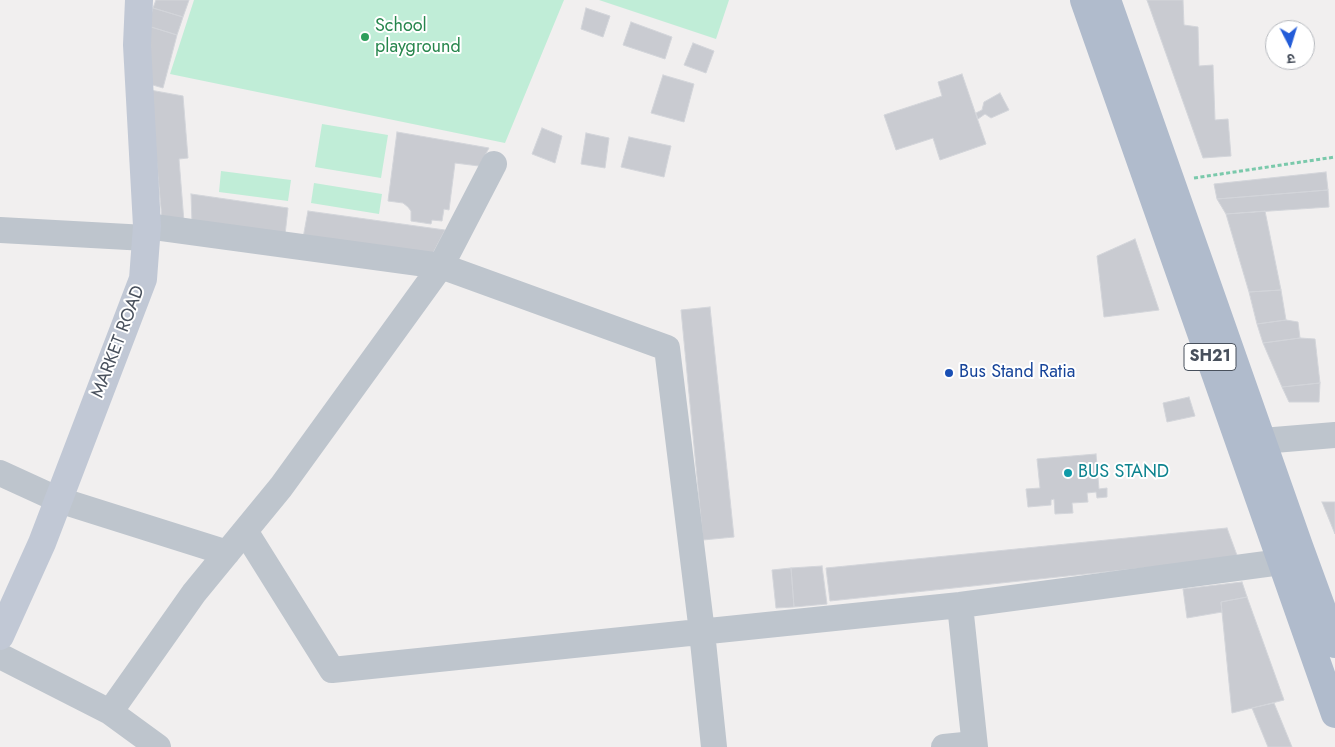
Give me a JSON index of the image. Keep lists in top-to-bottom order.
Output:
{
  "streets": {
    "main road": ["SH21"],
    "street": ["MARKET ROAD"]
  },
  "places": ["School playground", "Bus Stand Ratia", "BUS STAND"],
  "north": "bottom"
}
